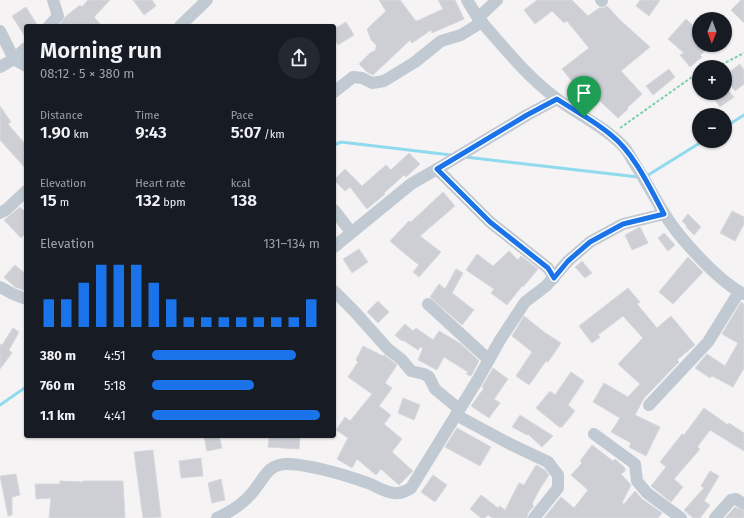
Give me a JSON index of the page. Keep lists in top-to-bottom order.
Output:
{
  "north": "bottom",
  "page": {
    "map_buttons": ["+", "−"],
    "heading": ["Morning run", "08:12 · 5 × 380 m"],
    "stats": [
      ["Distance", "1.90 km"],
      ["Time", "9:43"],
      ["Pace", "5:07 /km"],
      ["Elevation", "15 m"],
      ["Heart rate", "132 bpm"],
      ["kcal", "138"]
    ],
    "chart": ["Elevation", "131–134 m"],
    "list": [
      {
        "name": "380 m",
        "note": "4:51"
      },
      {
        "name": "760 m",
        "note": "5:18"
      },
      {
        "name": "1.1 km",
        "note": "4:41"
      }
    ]
  }
}
